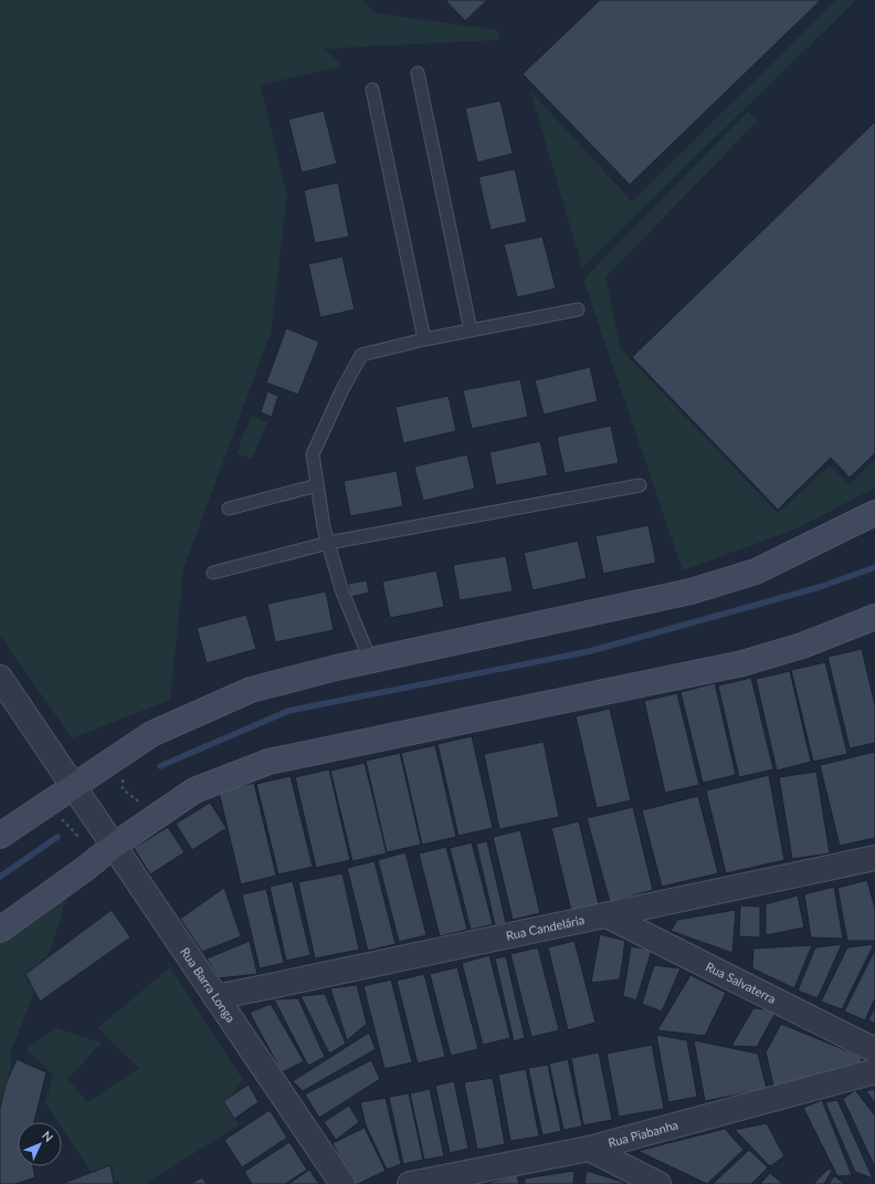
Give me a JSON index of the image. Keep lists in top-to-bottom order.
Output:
{
  "streets": {
    "street": [
      "Rua Candelária",
      "Rua Salvaterra",
      "Rua Barra Longa",
      "Rua Piabanha"
    ]
  },
  "crossings": [
    ["Rua Candelária", "Rua Salvaterra"],
    ["Rua Candelária", "Rua Barra Longa"]
  ],
  "north": "top right"
}
